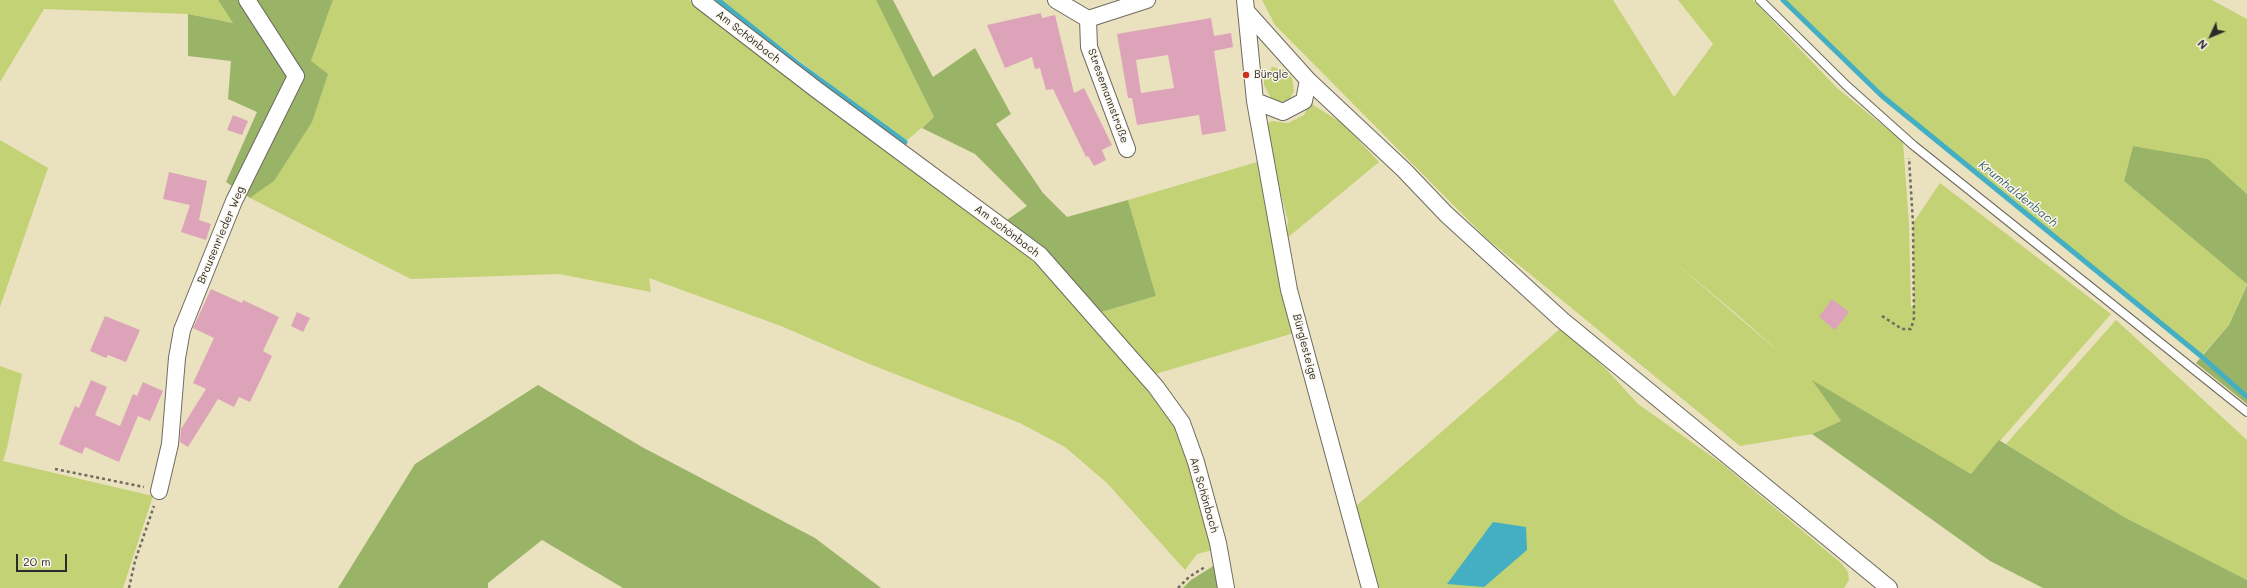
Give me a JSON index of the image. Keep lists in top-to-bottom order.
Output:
{
  "streets": {
    "street": [
      "Am Schönbach",
      "Stresemannstraße",
      "Brausenrieder Weg",
      "Bürglesteige"
    ]
  },
  "water": ["Krumhaldenbach"],
  "places": ["Bürgle"],
  "scale_bar": "20 m",
  "north": "bottom left"
}
